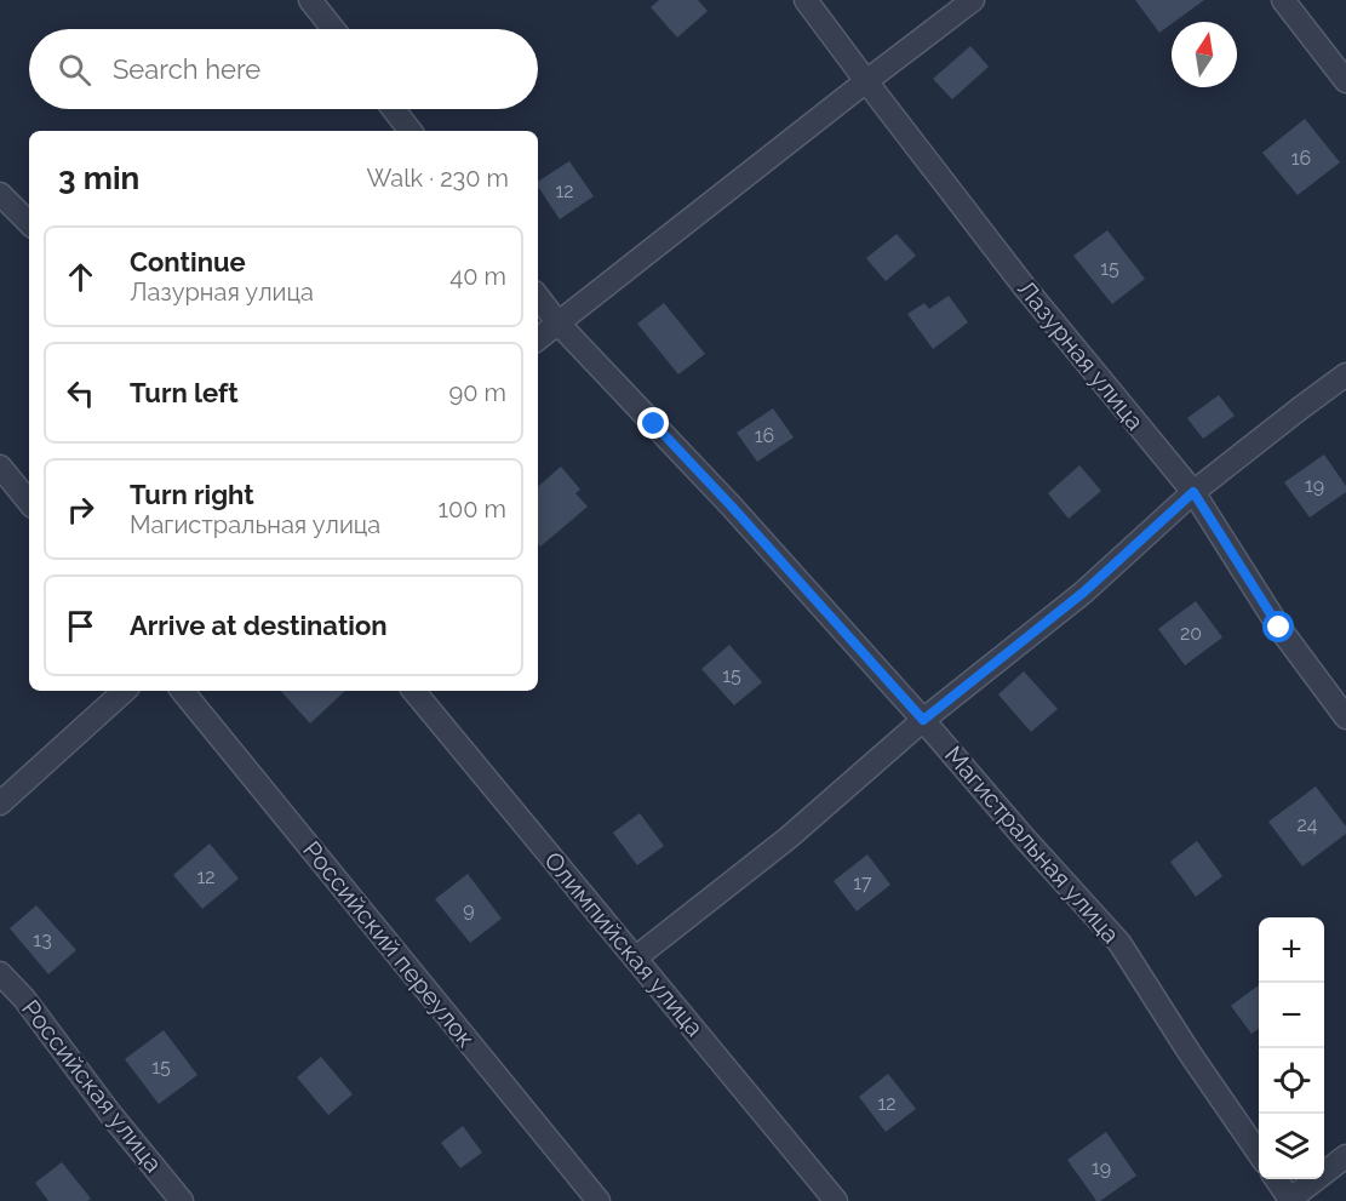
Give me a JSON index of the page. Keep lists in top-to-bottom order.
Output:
{
  "streets": {
    "street": [
      "Лазурная улица",
      "Магистральная улица",
      "Российский переулок",
      "Олимпийская улица",
      "Российская улица"
    ]
  },
  "house_numbers": [
    "16",
    "12",
    "15",
    "16",
    "19",
    "20",
    "15",
    "24",
    "12",
    "17",
    "9",
    "13",
    "15",
    "12",
    "19"
  ],
  "north": "top",
  "page": {
    "search": "Search here",
    "heading": ["3 min", "Walk · 230 m"],
    "list": [
      ["Continue", "Лазурная улица", "40 m"],
      ["Turn left", "90 m"],
      ["Turn right", "Магистральная улица", "100 m"],
      "Arrive at destination"
    ],
    "map_buttons": ["+", "−"]
  }
}
